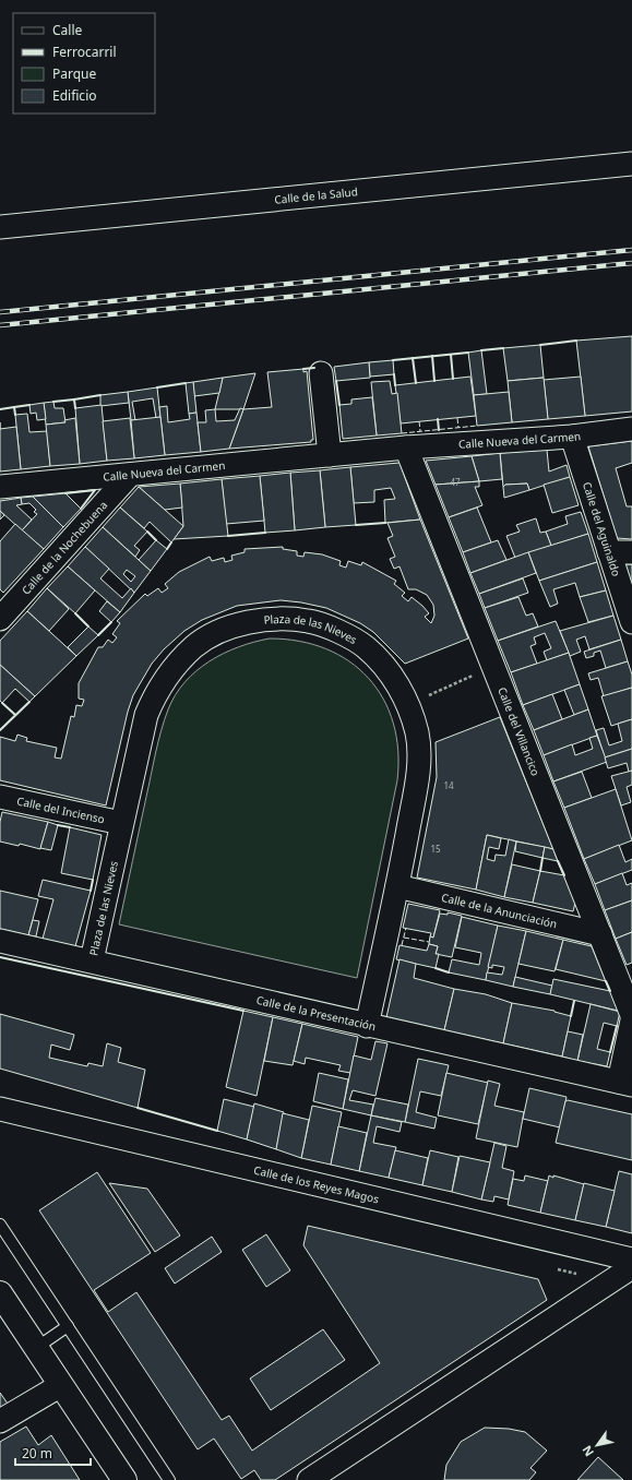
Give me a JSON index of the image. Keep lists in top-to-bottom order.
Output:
{
  "streets": {
    "street": [
      "Calle de la Salud",
      "Calle Nueva del Carmen",
      "Calle del Aguinaldo",
      "Calle de la Nochebuena",
      "Plaza de las Nieves",
      "Calle del Villancico",
      "Calle del Incienso",
      "Calle de la Anunciación",
      "Calle de la Presentación",
      "Calle de los Reyes Magos"
    ]
  },
  "crossings": [
    ["Calle Nueva del Carmen", "Calle del Aguinaldo"],
    ["Calle Nueva del Carmen", "Calle de la Nochebuena"],
    ["Calle Nueva del Carmen", "Calle del Villancico"],
    ["Plaza de las Nieves", "Calle del Incienso"],
    ["Plaza de las Nieves", "Calle de la Anunciación"],
    ["Plaza de las Nieves", "Calle de la Presentación"],
    ["Calle del Villancico", "Calle de la Anunciación"]
  ],
  "house_numbers": ["47", "14", "15"],
  "legend": [
    "Calle",
    "Ferrocarril",
    "Parque",
    "Edificio"
  ],
  "scale_bar": "20 m",
  "north": "bottom left"
}
